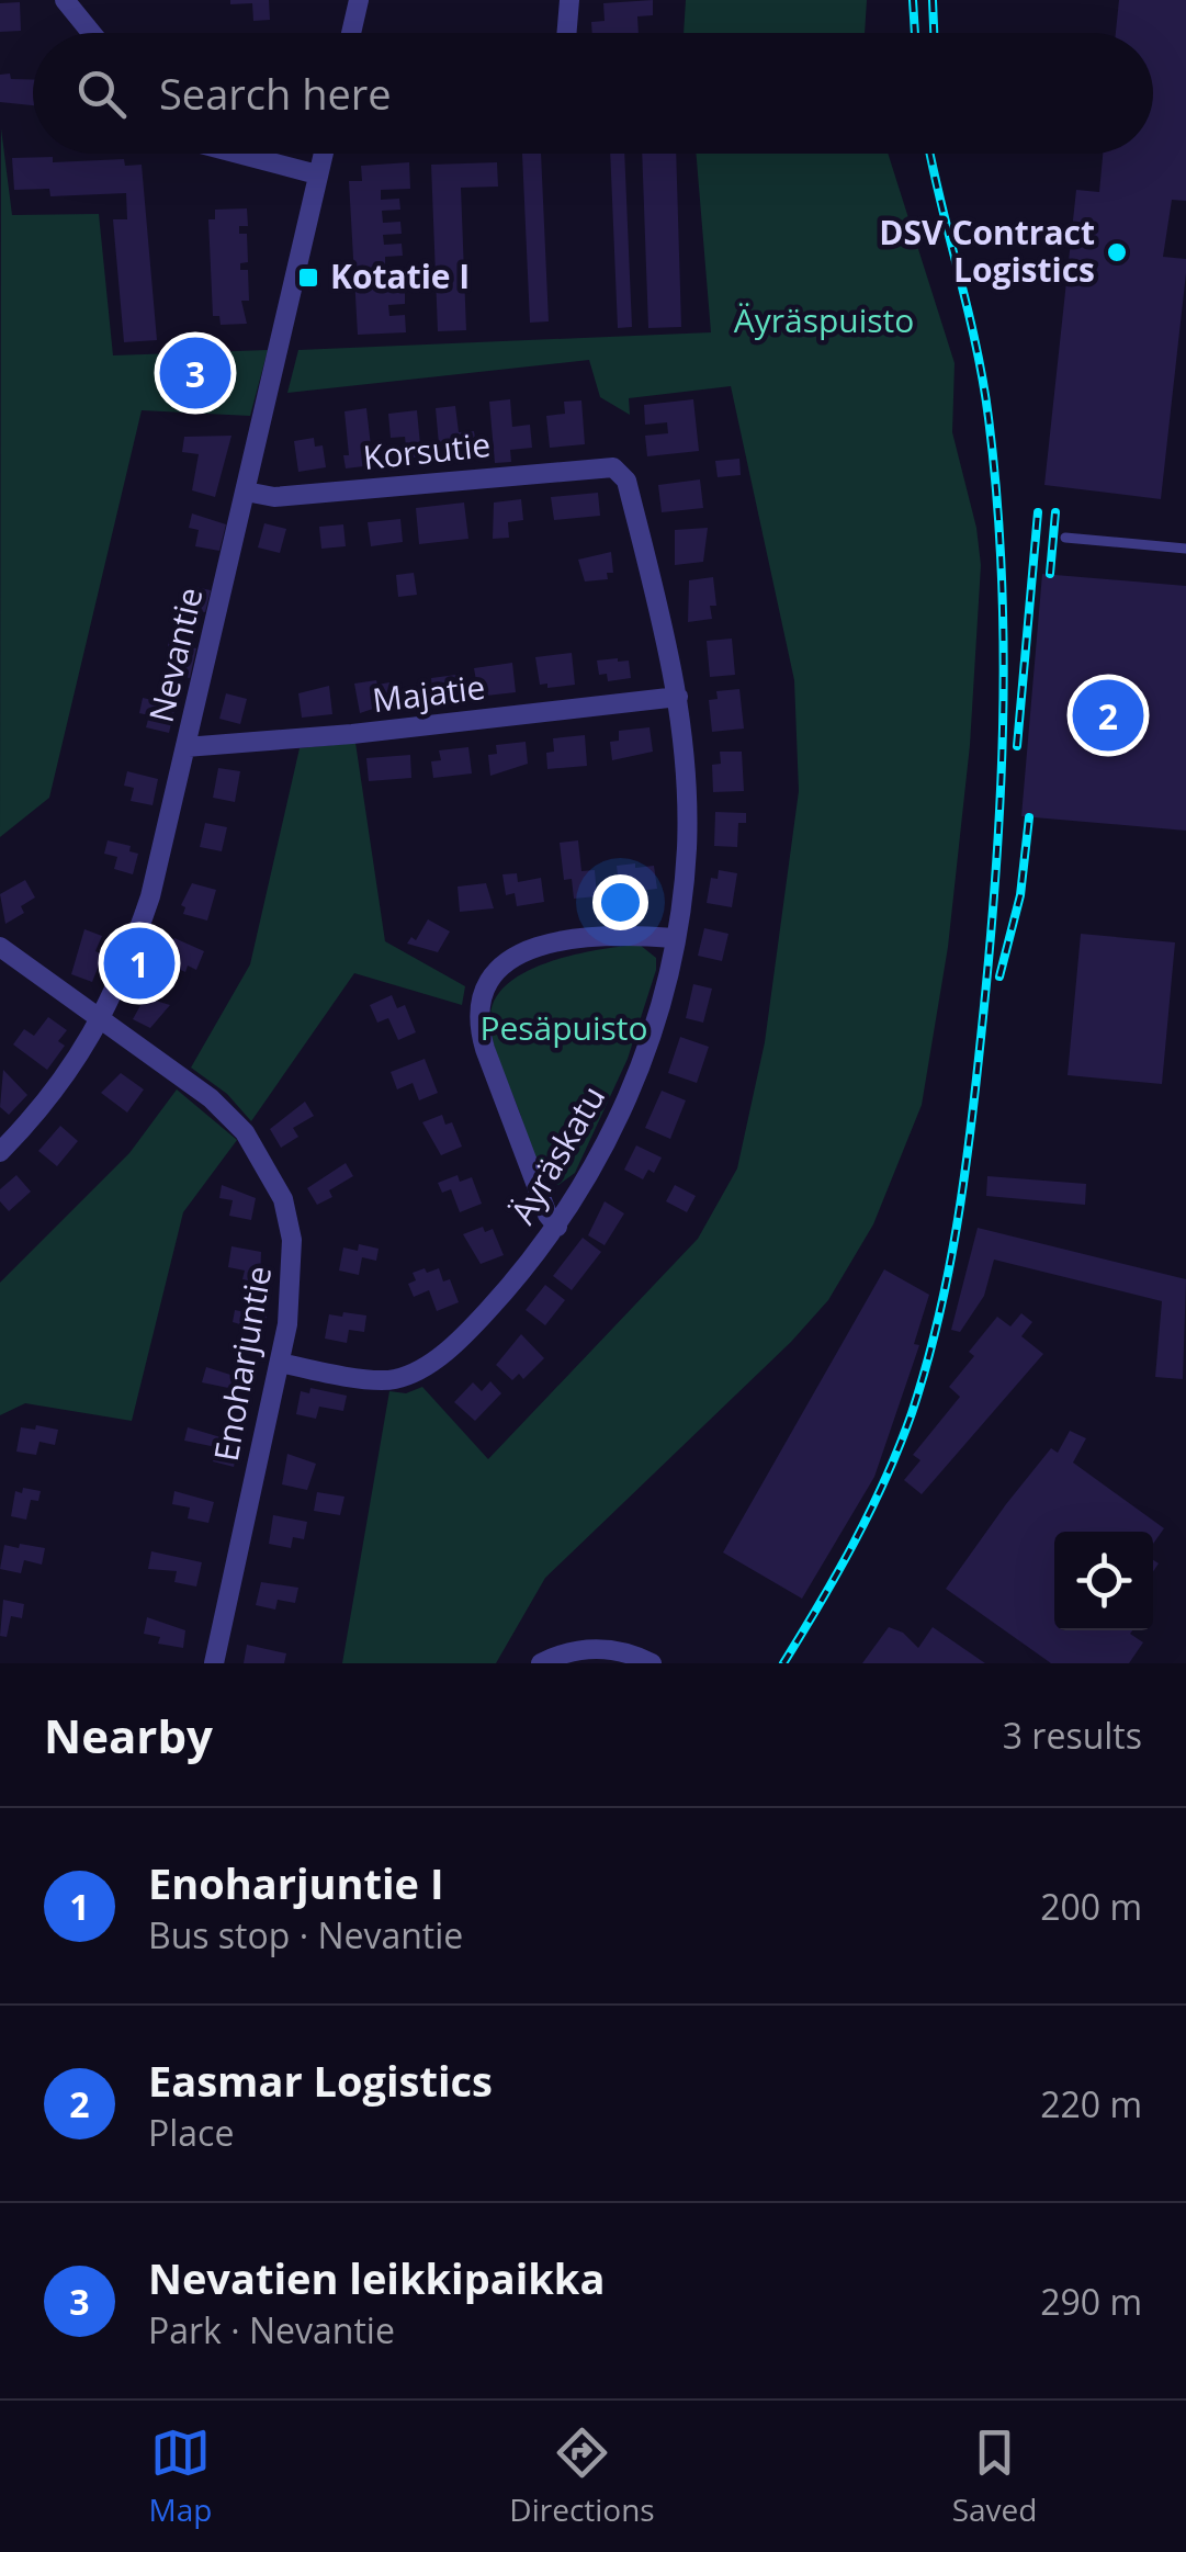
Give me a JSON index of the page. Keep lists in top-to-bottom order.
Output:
{
  "streets": {
    "street": [
      "Korsutie",
      "Nevantie",
      "Majatie",
      "Äyräskatu",
      "Enoharjuntie"
    ]
  },
  "crossings": [
    ["Korsutie", "Nevantie"],
    ["Korsutie", "Äyräskatu"],
    ["Nevantie", "Majatie"],
    ["Nevantie", "Enoharjuntie"],
    ["Majatie", "Äyräskatu"],
    ["Äyräskatu", "Enoharjuntie"]
  ],
  "parks": ["Äyräspuisto", "Pesäpuisto"],
  "places": {
    "other": ["DSV Contract Logistics"],
    "transit": ["Kotatie I"]
  },
  "page": {
    "search": "Search here",
    "pins": ["3", "2", "1"],
    "heading": ["Nearby", "3 results"],
    "list": [
      {
        "mark": "1",
        "name": "Enoharjuntie I",
        "note": "Bus stop · Nevantie",
        "value": "200 m"
      },
      {
        "mark": "2",
        "name": "Easmar Logistics",
        "note": "Place",
        "value": "220 m"
      },
      {
        "mark": "3",
        "name": "Nevatien leikkipaikka",
        "note": "Park · Nevantie",
        "value": "290 m"
      }
    ],
    "nav": ["Map", "Directions", "Saved"]
  }
}
